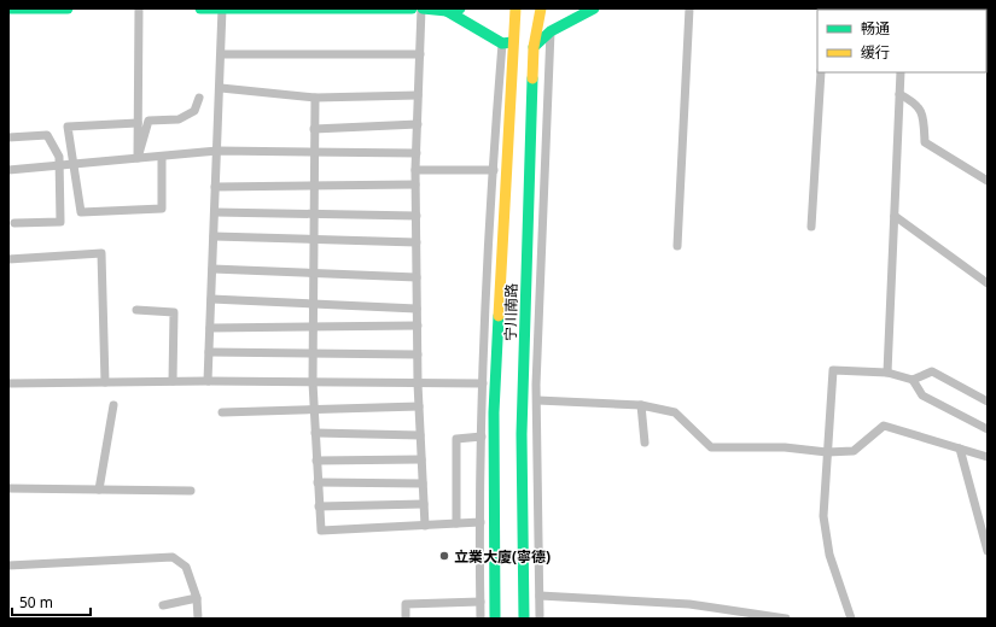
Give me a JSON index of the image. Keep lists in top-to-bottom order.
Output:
{
  "streets": {
    "main road": ["宁川南路"]
  },
  "places": ["立業大廈(寧德)"],
  "legend": ["畅通", "缓行"],
  "scale_bar": "50 m"
}
